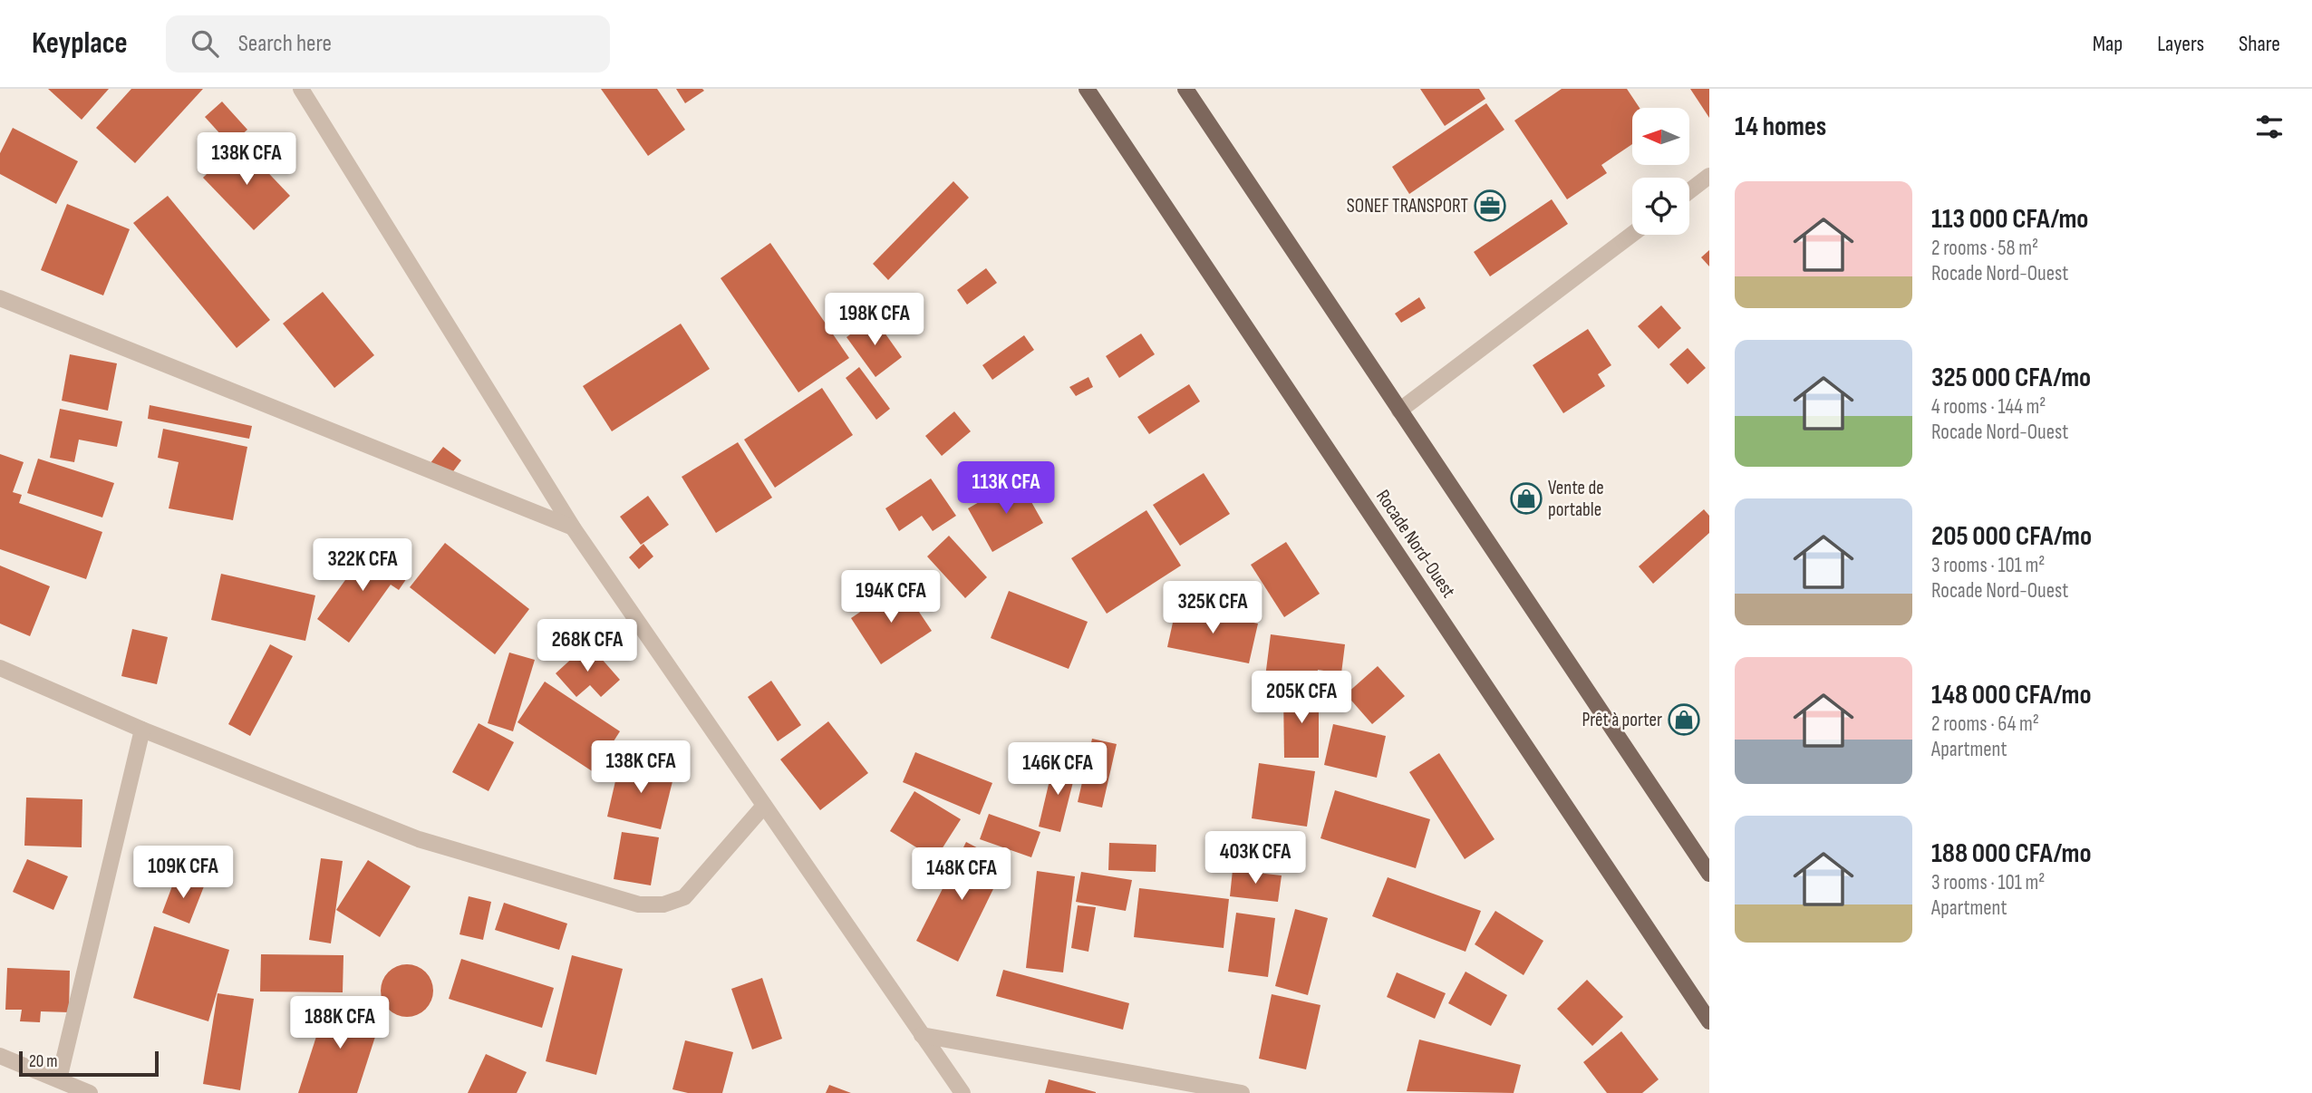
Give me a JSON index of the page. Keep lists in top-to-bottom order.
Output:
{
  "streets": {
    "main road": ["Rocade Nord-Ouest"]
  },
  "places": {
    "office": ["SONEF TRANSPORT"],
    "shop": ["Vente de portable", "Prêt à porter"]
  },
  "scale_bar": "20 m",
  "north": "left",
  "page": {
    "header": "Keyplace",
    "search": "Search here",
    "nav": ["Map", "Layers", "Share"],
    "heading": "14 homes",
    "price": [
      "138K CFA",
      "198K CFA",
      "113K CFA",
      "322K CFA",
      "194K CFA",
      "325K CFA",
      "268K CFA",
      "205K CFA",
      "138K CFA",
      "146K CFA",
      "403K CFA",
      "109K CFA",
      "148K CFA",
      "188K CFA"
    ],
    "list": [
      {
        "name": "113 000 CFA/mo",
        "note": "2 rooms · 58 m² · Rocade Nord-Ouest"
      },
      {
        "name": "325 000 CFA/mo",
        "note": "4 rooms · 144 m² · Rocade Nord-Ouest"
      },
      {
        "name": "205 000 CFA/mo",
        "note": "3 rooms · 101 m² · Rocade Nord-Ouest"
      },
      {
        "name": "148 000 CFA/mo",
        "note": "2 rooms · 64 m² · Apartment"
      },
      {
        "name": "188 000 CFA/mo",
        "note": "3 rooms · 101 m² · Apartment"
      }
    ],
    "scale": "20 m"
  }
}
